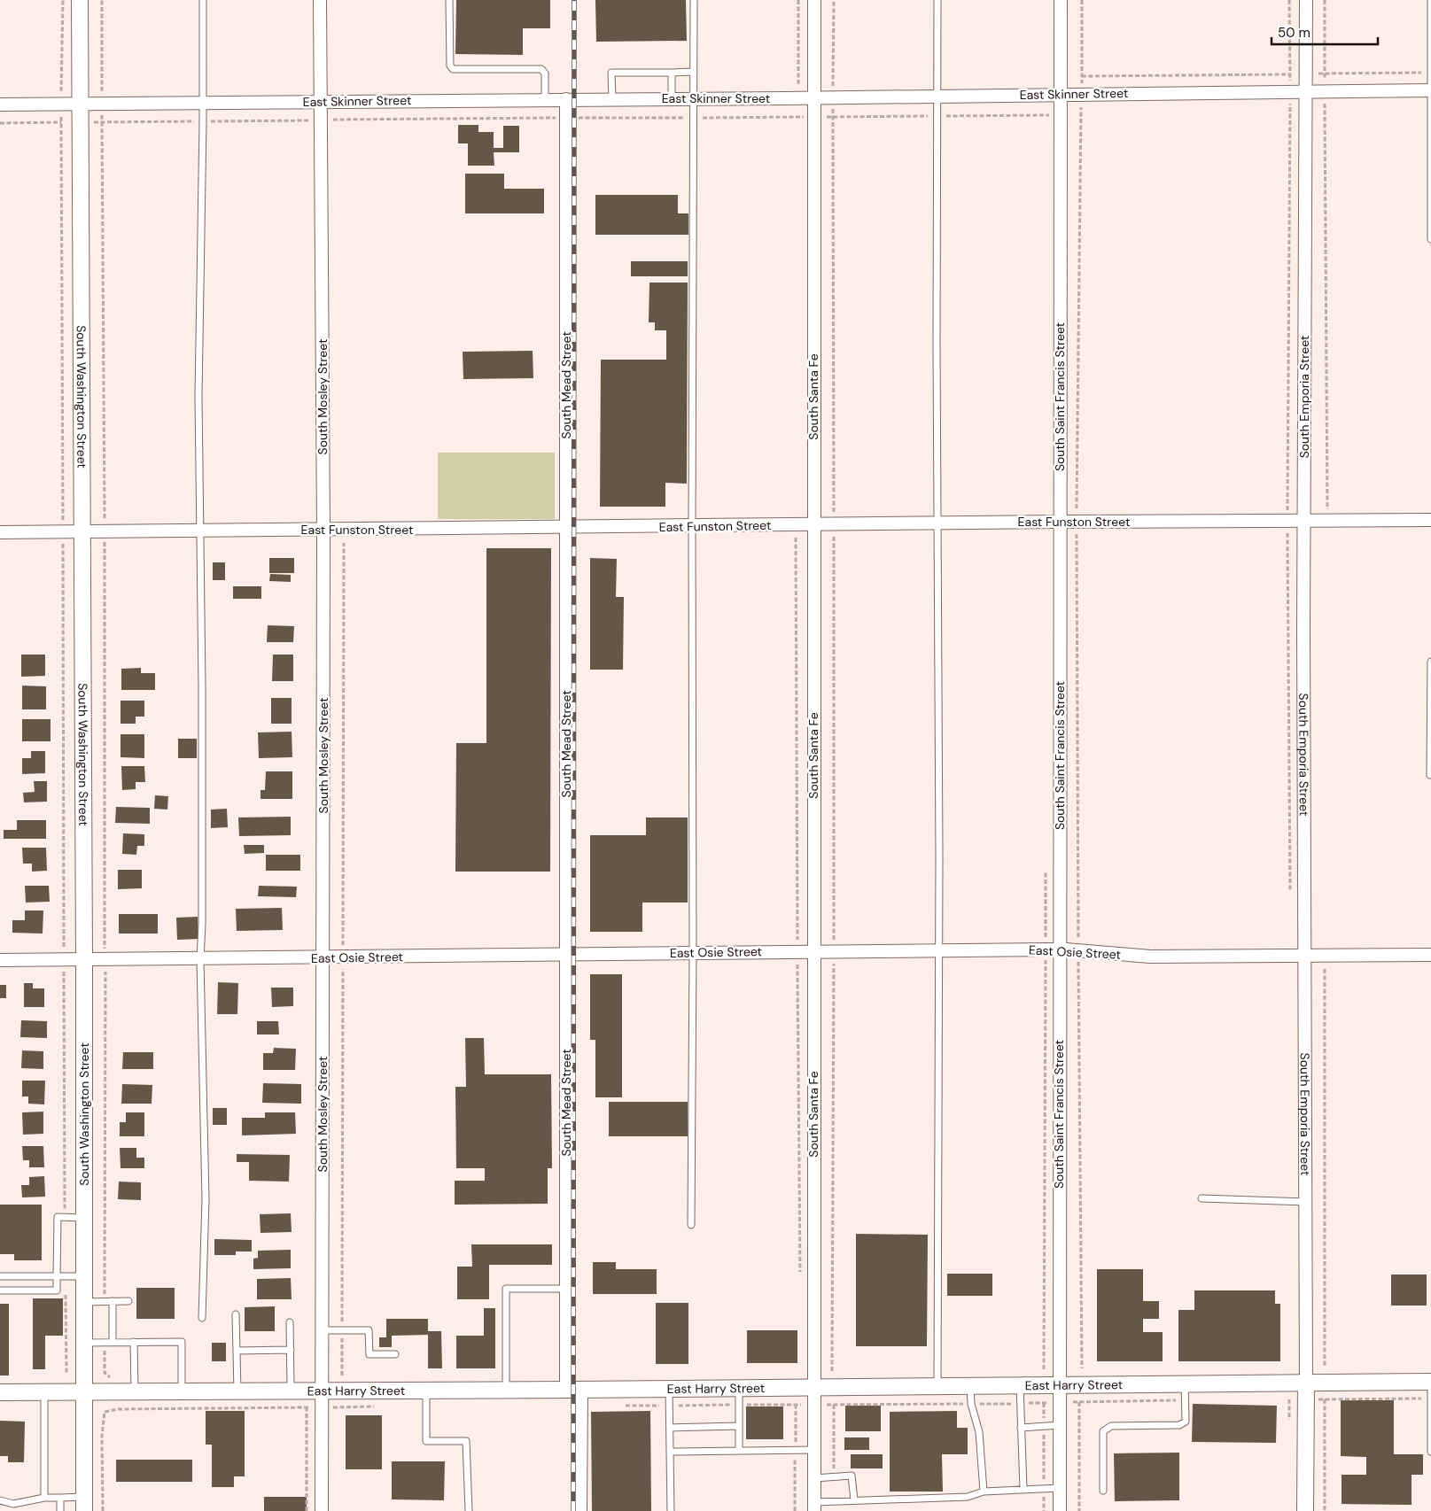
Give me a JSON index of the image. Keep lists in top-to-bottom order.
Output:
{
  "streets": {
    "street": [
      "East Skinner Street",
      "South Mead Street",
      "South Washington Street",
      "South Mosley Street",
      "South Santa Fe",
      "South Saint Francis Street",
      "South Emporia Street",
      "East Funston Street",
      "East Osie Street",
      "East Harry Street"
    ]
  },
  "crossings": [
    ["East Skinner Street", "South Mead Street"],
    ["East Skinner Street", "South Washington Street"],
    ["East Skinner Street", "South Mosley Street"],
    ["East Skinner Street", "South Santa Fe"],
    ["East Skinner Street", "South Saint Francis Street"],
    ["East Skinner Street", "South Emporia Street"],
    ["South Mead Street", "East Funston Street"],
    ["South Mead Street", "East Osie Street"],
    ["South Mead Street", "East Harry Street"],
    ["South Washington Street", "East Funston Street"],
    ["South Washington Street", "East Osie Street"],
    ["South Washington Street", "East Harry Street"],
    ["South Mosley Street", "East Funston Street"],
    ["South Mosley Street", "East Osie Street"],
    ["South Mosley Street", "East Harry Street"],
    ["South Santa Fe", "East Funston Street"],
    ["South Santa Fe", "East Osie Street"],
    ["South Santa Fe", "East Harry Street"],
    ["South Saint Francis Street", "East Funston Street"],
    ["South Saint Francis Street", "East Osie Street"],
    ["South Saint Francis Street", "East Harry Street"],
    ["South Emporia Street", "East Funston Street"],
    ["South Emporia Street", "East Osie Street"],
    ["South Emporia Street", "East Harry Street"]
  ],
  "scale_bar": "50 m"
}
